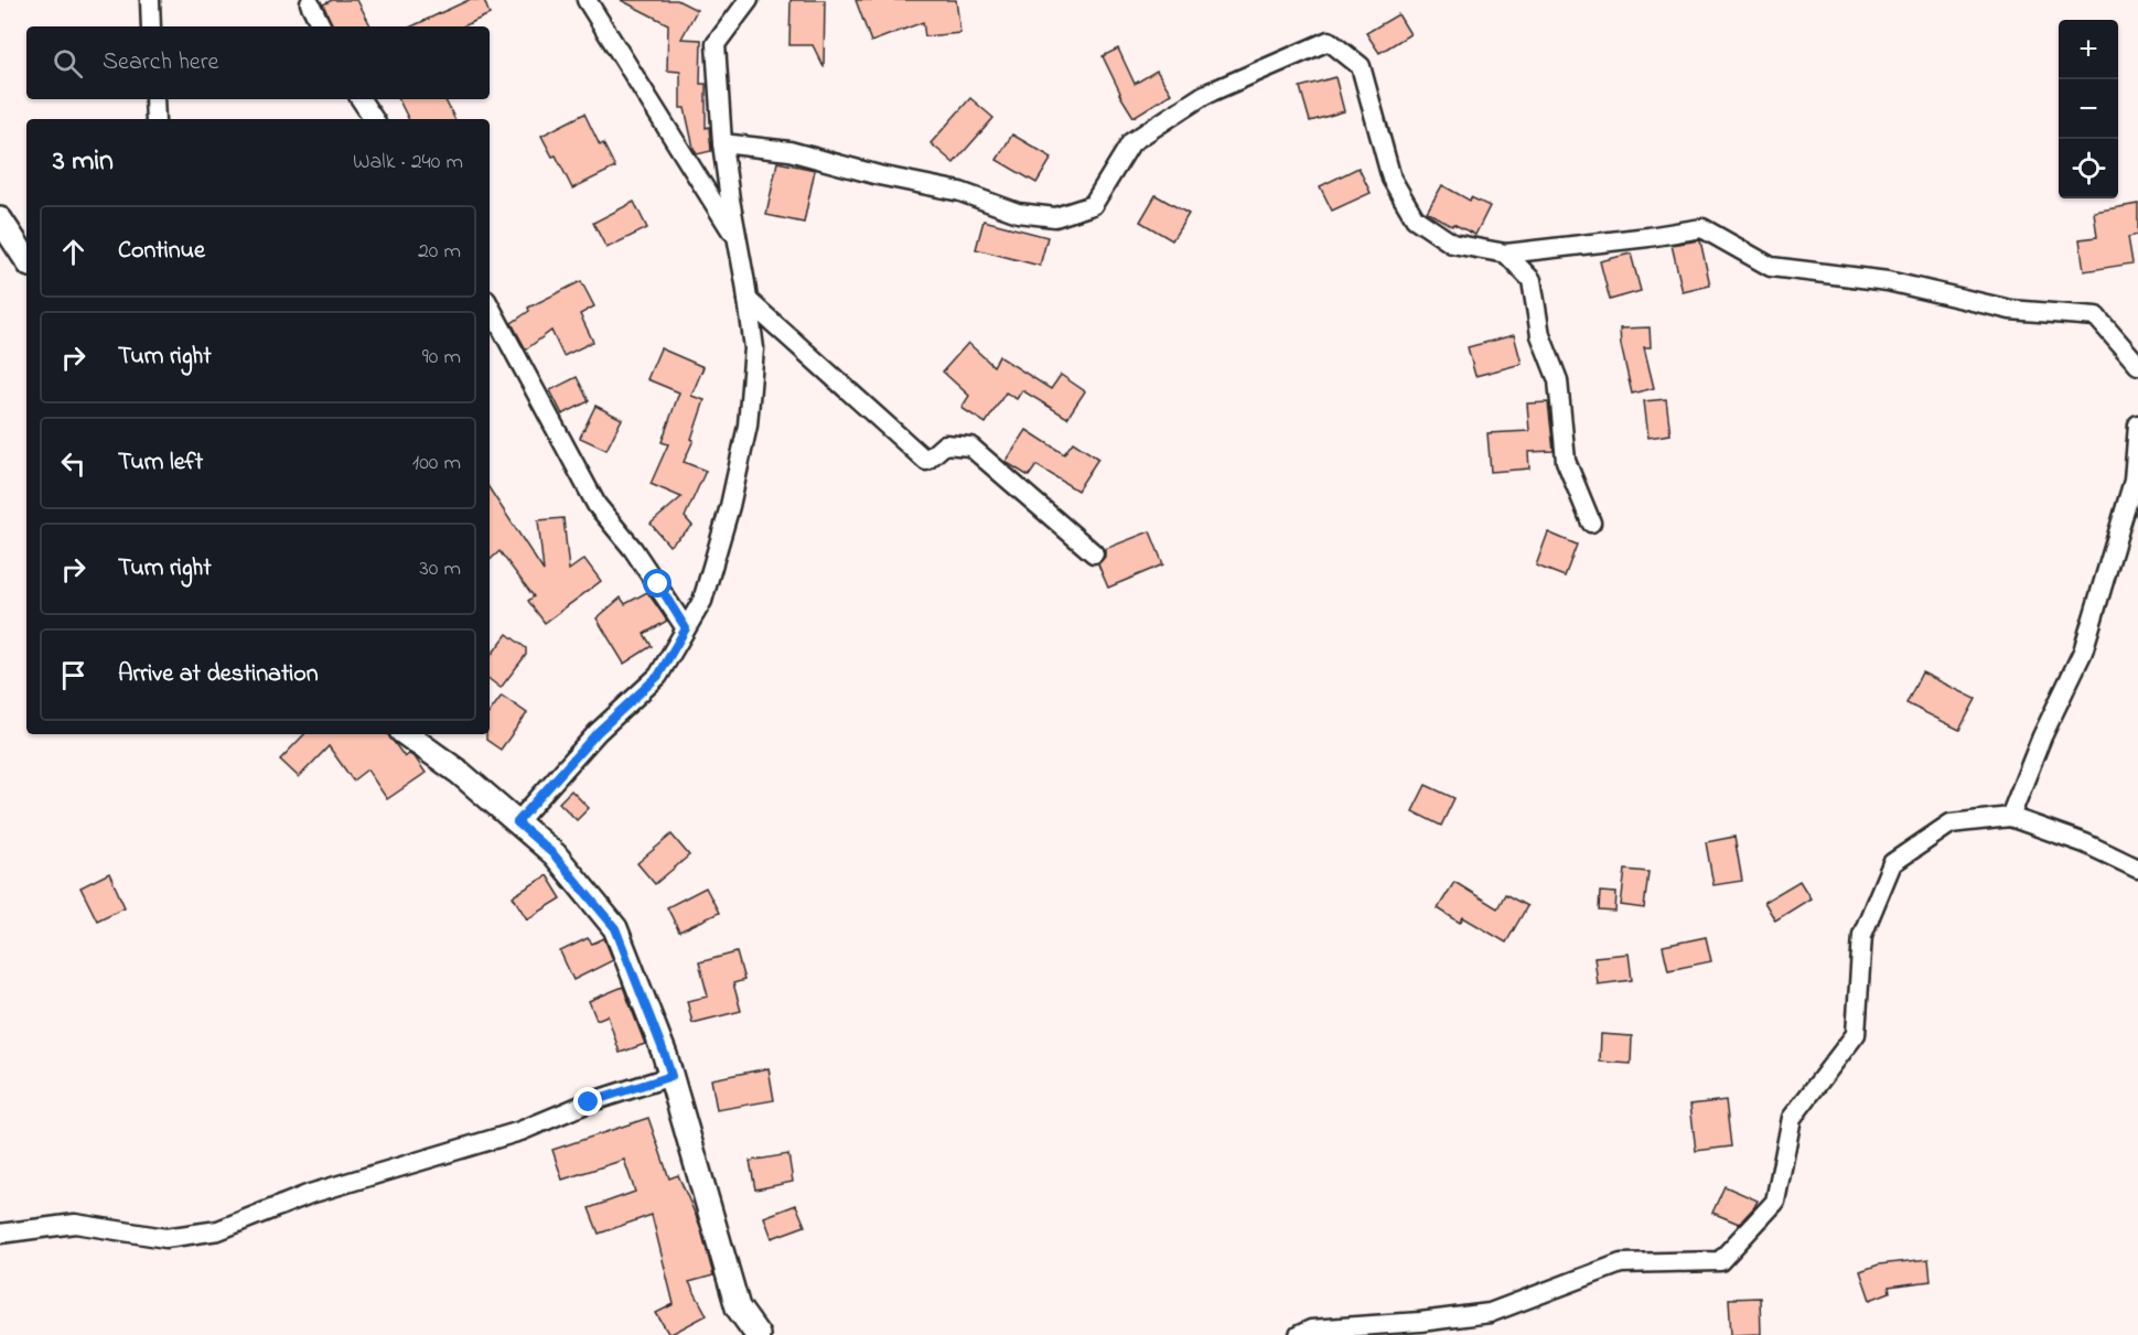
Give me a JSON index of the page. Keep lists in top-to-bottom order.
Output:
{
  "page": {
    "map_buttons": ["+", "−"],
    "search": "Search here",
    "heading": ["3 min", "Walk · 240 m"],
    "list": [
      ["Continue", "20 m"],
      ["Turn right", "90 m"],
      ["Turn left", "100 m"],
      ["Turn right", "30 m"],
      "Arrive at destination"
    ]
  }
}
